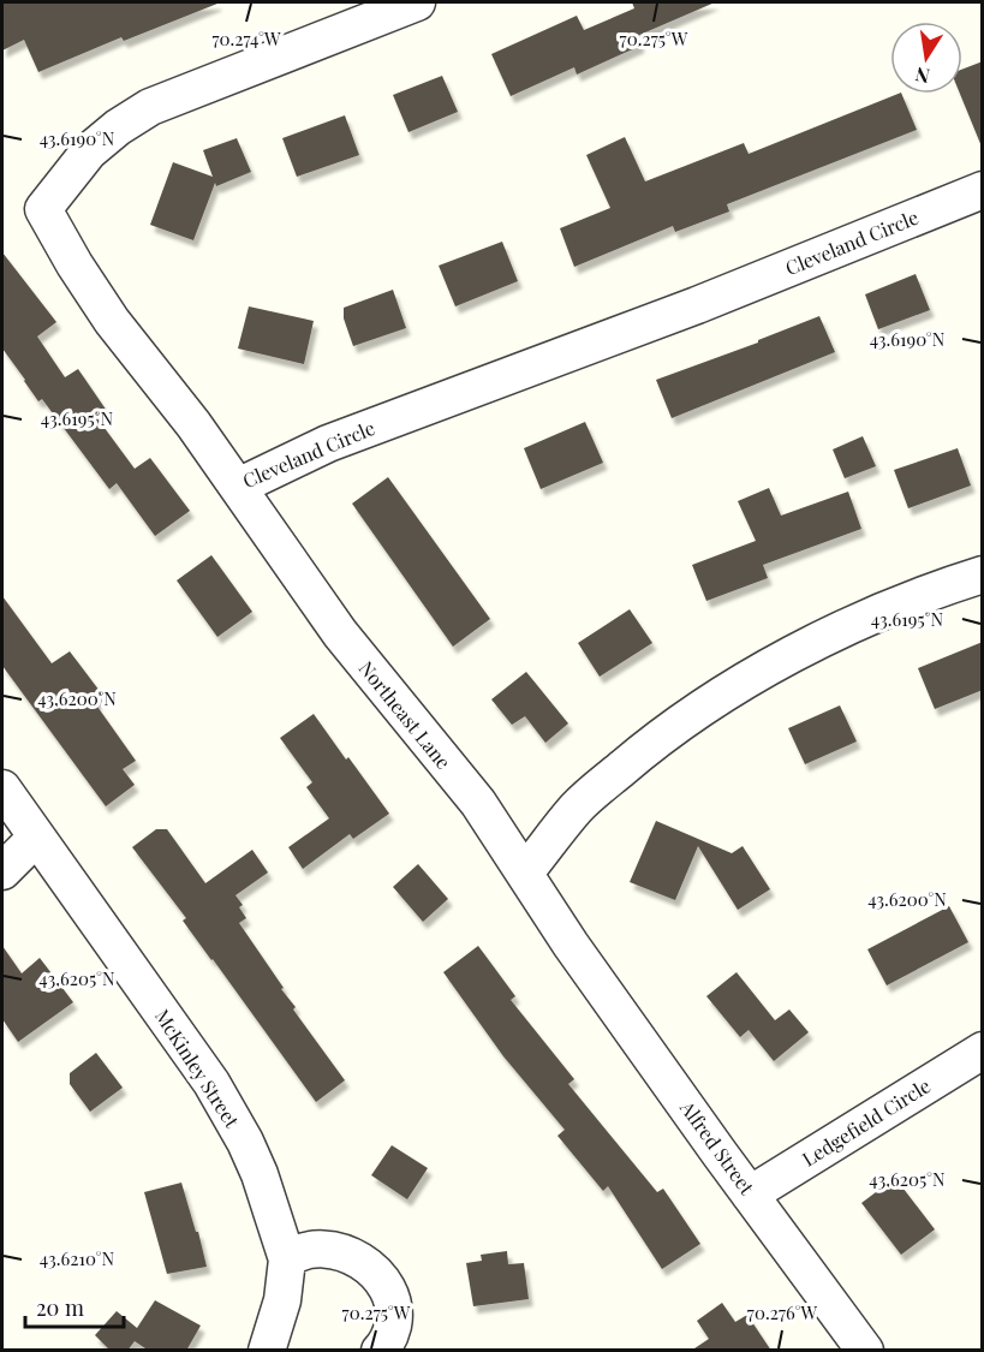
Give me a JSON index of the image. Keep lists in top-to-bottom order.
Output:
{
  "streets": {
    "street": [
      "Cleveland Circle",
      "Northeast Lane",
      "McKinley Street",
      "Ledgefield Circle",
      "Alfred Street"
    ]
  },
  "crossings": [
    ["Cleveland Circle", "Northeast Lane"],
    ["Northeast Lane", "Alfred Street"],
    ["Ledgefield Circle", "Alfred Street"]
  ],
  "scale_bar": "20 m",
  "north": "bottom",
  "coordinates": [
    "70.274°W",
    "70.275°W",
    "43.6190°N",
    "43.6195°N",
    "43.6200°N",
    "43.6205°N",
    "43.6210°N",
    "70.276°W"
  ]
}
